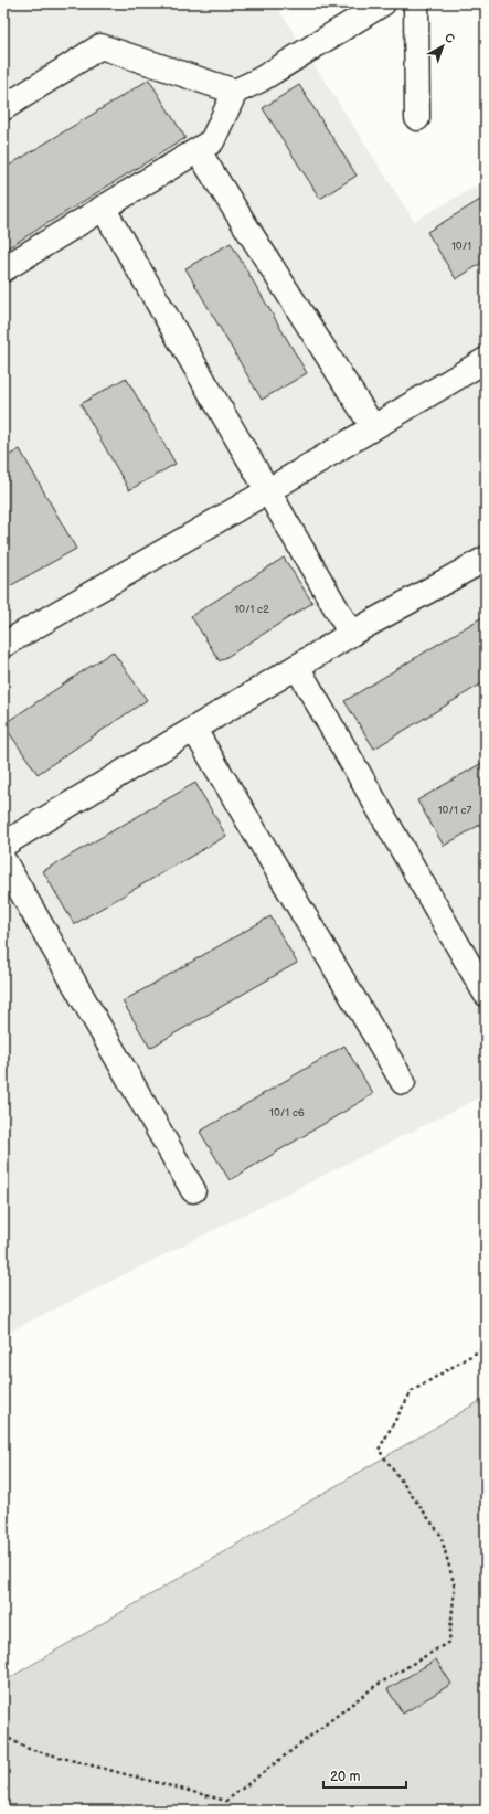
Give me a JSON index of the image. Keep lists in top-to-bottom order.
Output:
{
  "house_numbers": [
    "10/1",
    "10/1 с2",
    "10/1 с7",
    "10/1 с6"
  ],
  "scale_bar": "20 m",
  "north": "top right"
}
